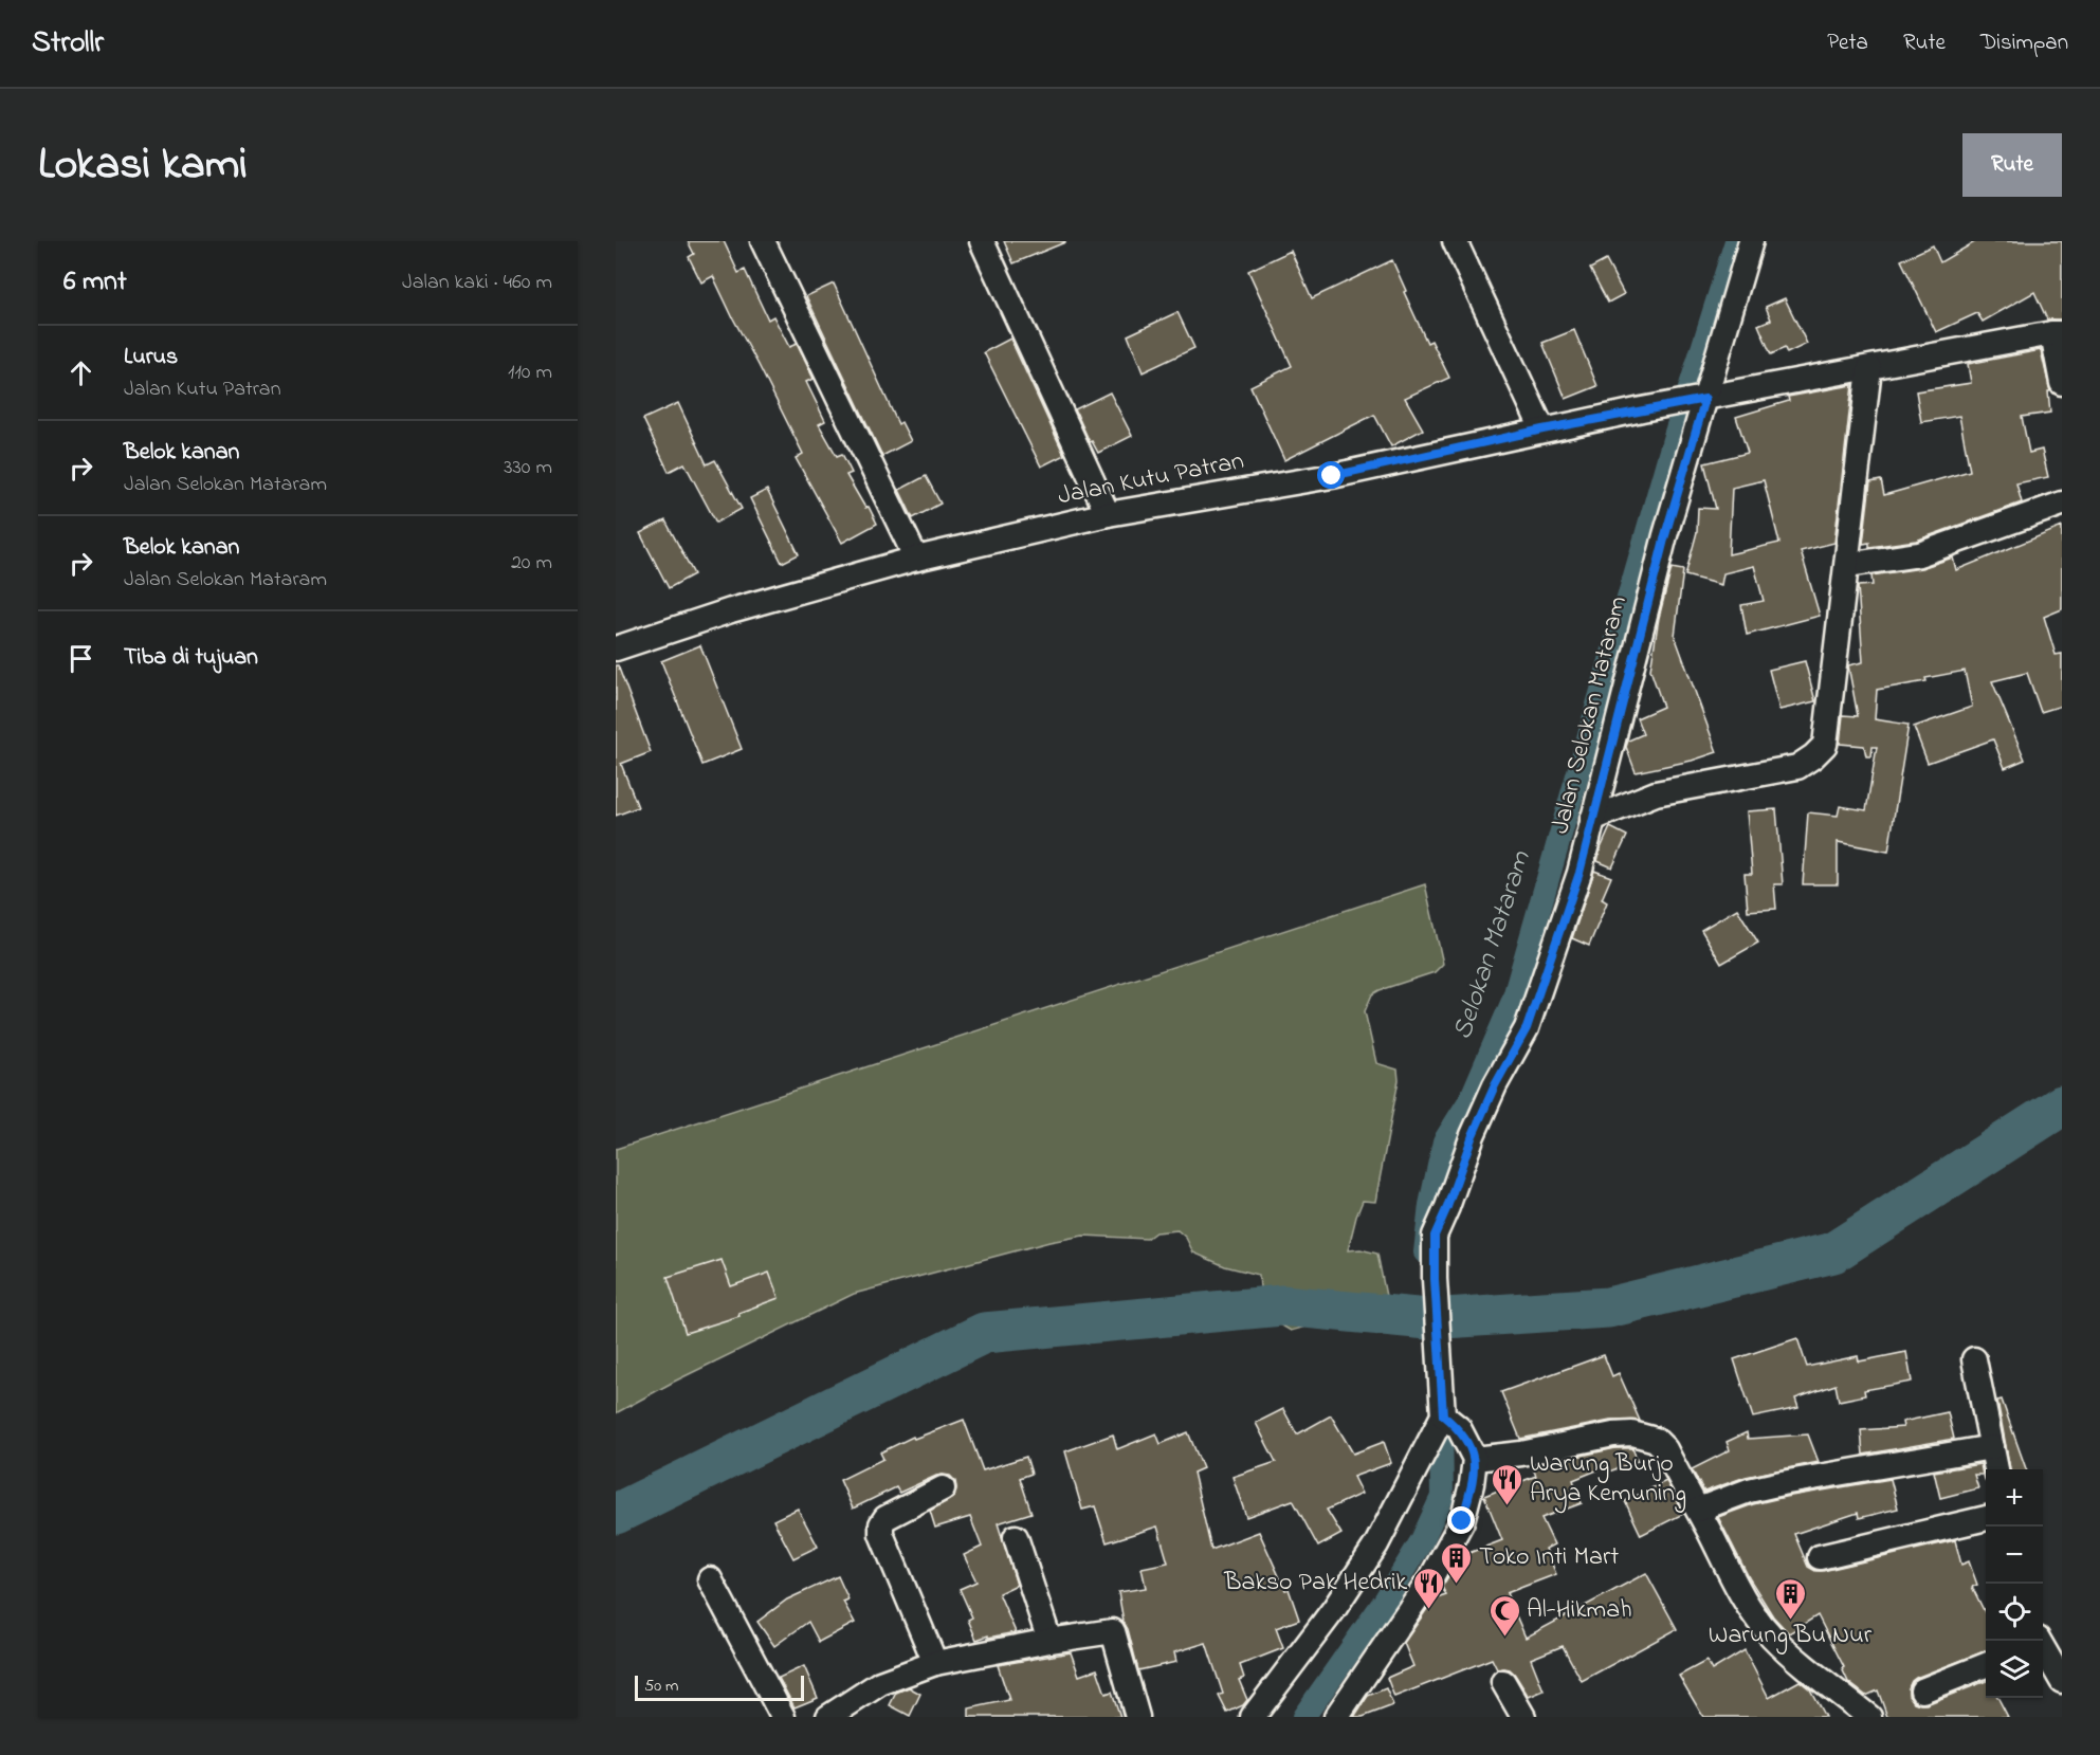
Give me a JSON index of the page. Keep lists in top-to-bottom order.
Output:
{
  "streets": {
    "street": ["Jalan Kutu Patran", "Jalan Selokan Mataram"]
  },
  "crossings": [
    ["Jalan Kutu Patran", "Jalan Selokan Mataram"]
  ],
  "water": ["Selokan Mataram"],
  "places": {
    "restaurant": ["Warung Burjo Arya Kemuning", "Bakso Pak Hedrik"],
    "building": ["Toko Inti Mart", "Warung Bu Nur"],
    "mosque": ["Al-Hikmah"]
  },
  "scale_bar": "50 m",
  "page": {
    "header": "Strollr",
    "nav": ["Peta", "Rute", "Disimpan"],
    "title": "Lokasi kami",
    "buttons": "Rute",
    "heading": ["6 mnt", "Jalan kaki · 460 m"],
    "list": [
      ["Lurus", "Jalan Kutu Patran", "110 m"],
      ["Belok kanan", "Jalan Selokan Mataram", "330 m"],
      ["Belok kanan", "Jalan Selokan Mataram", "20 m"],
      "Tiba di tujuan"
    ],
    "map_buttons": ["+", "−"],
    "scale": "50 m"
  }
}
